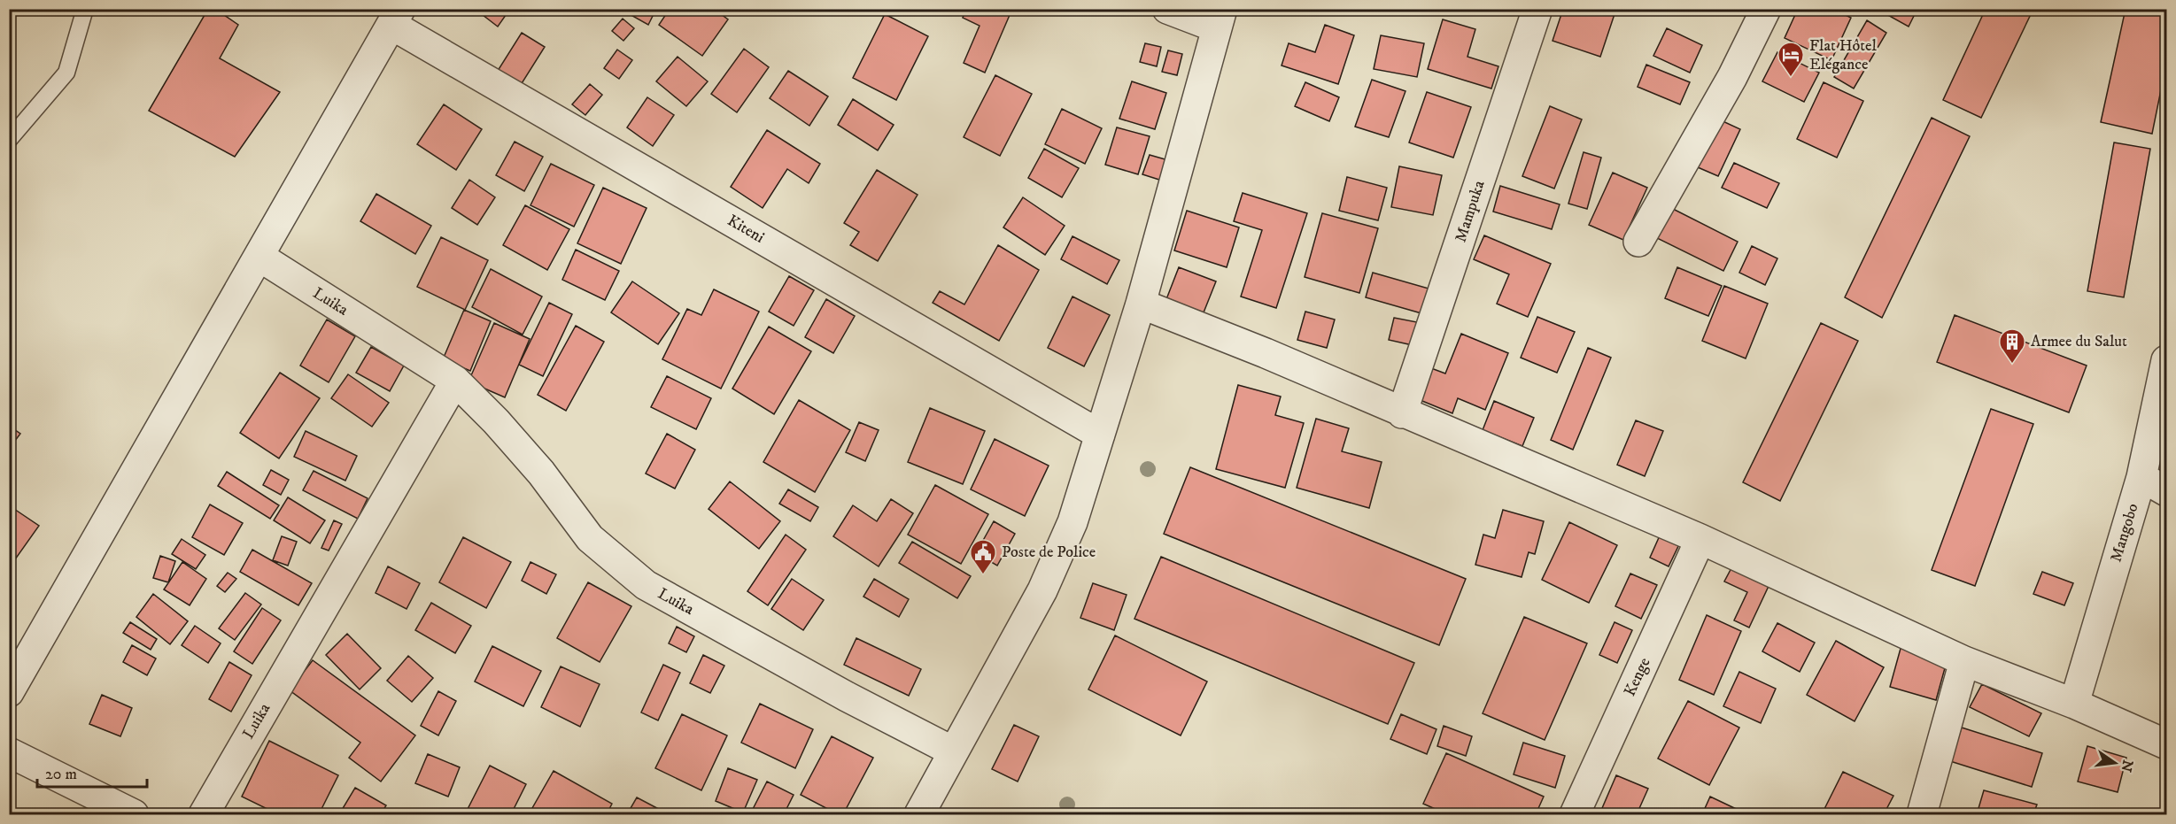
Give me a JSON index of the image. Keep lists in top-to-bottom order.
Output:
{
  "streets": {
    "street": [
      "Mampuka",
      "Kiteni",
      "Luika",
      "Mangobo",
      "Kenge"
    ]
  },
  "places": {
    "hotel": ["Flat Hôtel Elégance"],
    "building": ["Armee du Salut"],
    "public building": ["Poste de Police"]
  },
  "scale_bar": "20 m",
  "north": "right"
}
